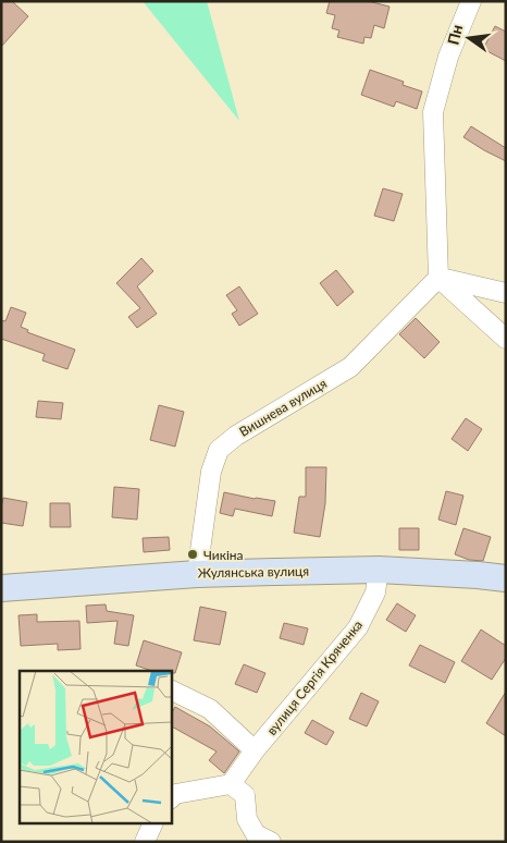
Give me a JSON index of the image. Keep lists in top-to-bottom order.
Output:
{
  "streets": {
    "street": ["Вишнева вулиця", "Жулянська вулиця", "вулиця Сергія Кряченка"]
  },
  "crossings": [
    ["Вишнева вулиця", "Жулянська вулиця"],
    ["Жулянська вулиця", "вулиця Сергія Кряченка"]
  ],
  "places": ["Чикіна"],
  "north": "left"
}
